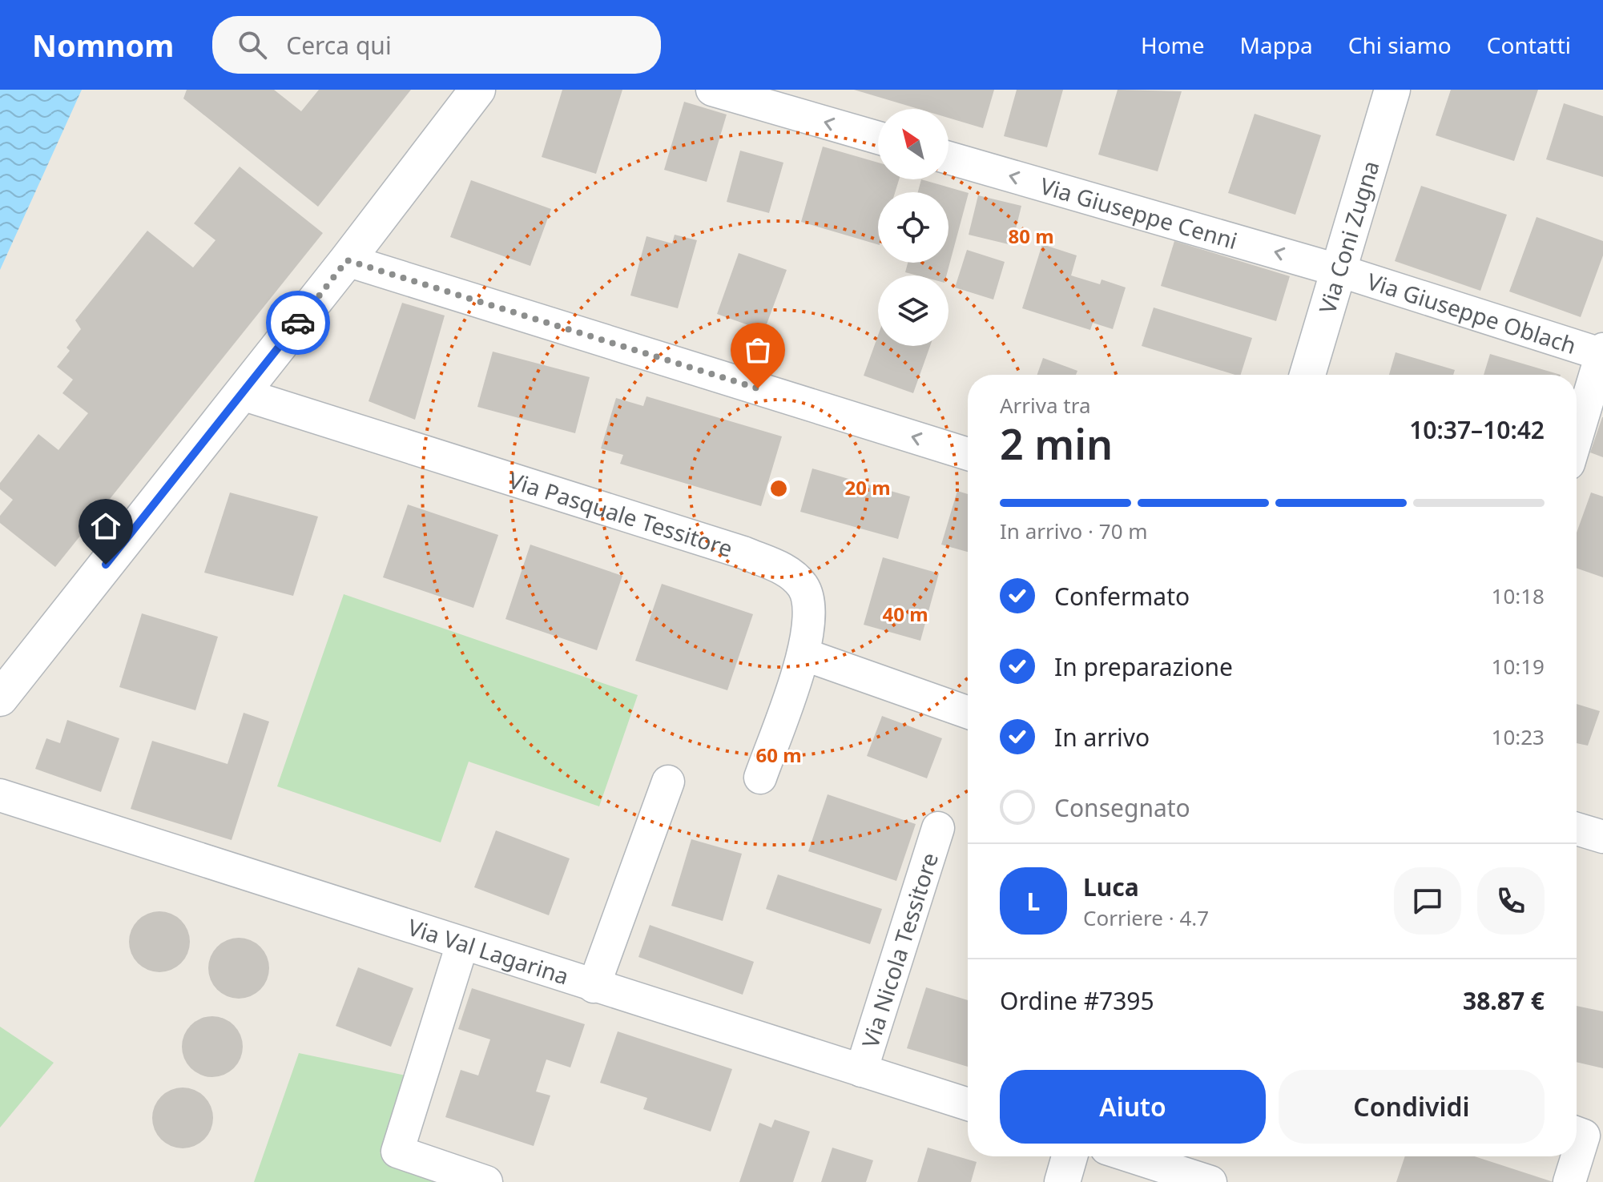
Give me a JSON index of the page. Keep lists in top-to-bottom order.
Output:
{
  "streets": {
    "street": [
      "Via Giuseppe Cenni",
      "Via Coni Zugna",
      "Via Giuseppe Oblach",
      "Via Pasquale Tessitore",
      "Via Nicola Tessitore",
      "Via Val Lagarina"
    ]
  },
  "crossings": [
    ["Via Giuseppe Cenni", "Via Coni Zugna"],
    ["Via Giuseppe Cenni", "Via Giuseppe Oblach"],
    ["Via Coni Zugna", "Via Giuseppe Oblach"],
    ["Via Nicola Tessitore", "Via Val Lagarina"]
  ],
  "one_way": ["Via Giuseppe Cenni"],
  "north": "top left",
  "page": {
    "header": "Nomnom",
    "search": "Cerca qui",
    "nav": [
      "Home",
      "Mappa",
      "Chi siamo",
      "Contatti"
    ],
    "heading": ["2 min", "Arriva tra", "10:37–10:42"],
    "panel": [
      "Luca",
      "Corriere · 4.7",
      "Ordine #7395",
      "38.87 €"
    ],
    "bar": "In arrivo · 70 m",
    "list": [
      ["Confermato", "10:18"],
      ["In preparazione", "10:19"],
      ["In arrivo", "10:23"],
      "Consegnato"
    ],
    "round": "L",
    "buttons": ["Aiuto", "Condividi"]
  },
  "rings": [
    "80 m",
    "20 m",
    "40 m",
    "60 m"
  ]
}
